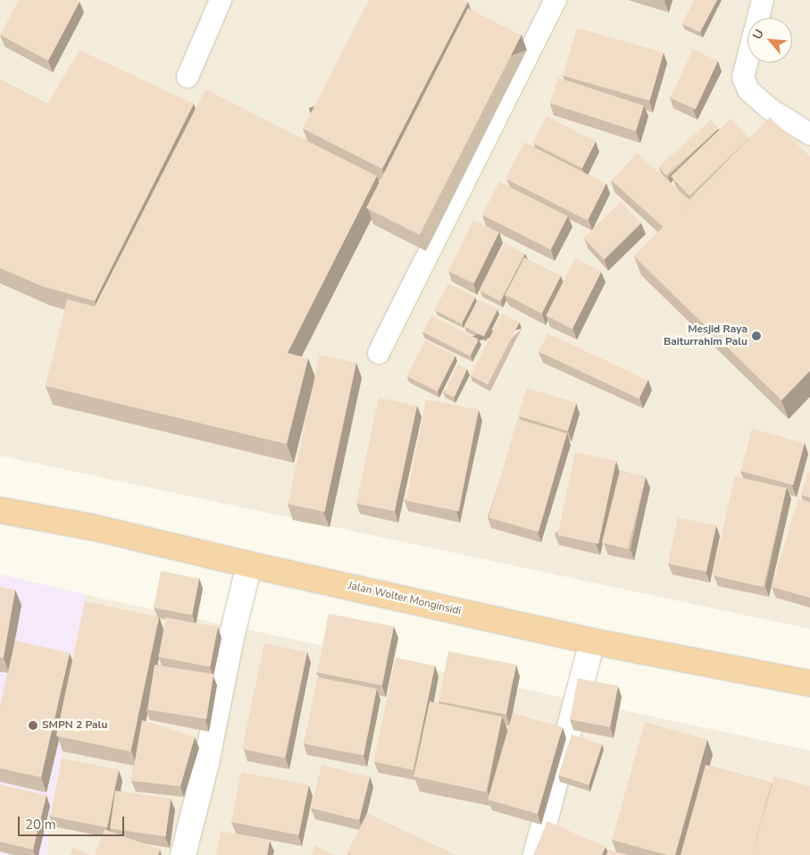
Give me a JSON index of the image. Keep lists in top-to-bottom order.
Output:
{
  "streets": {
    "highway": ["Jalan Wolter Monginsidi"]
  },
  "places": ["Mesjid Raya Baiturrahim Palu", "SMPN 2 Palu"],
  "scale_bar": "20 m",
  "north": "top left"
}
